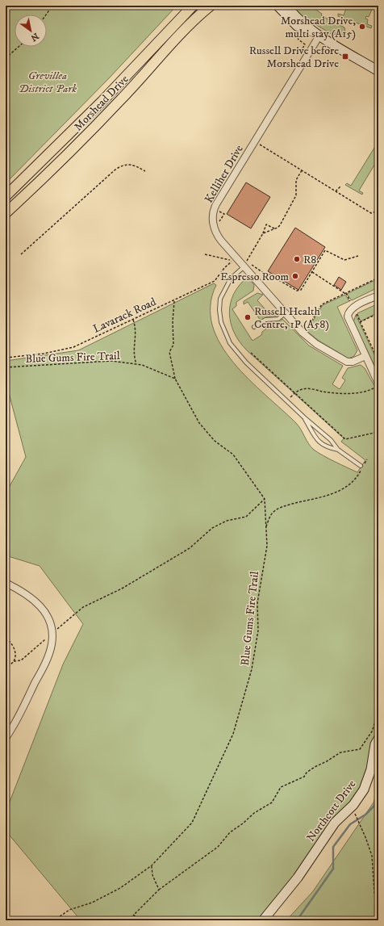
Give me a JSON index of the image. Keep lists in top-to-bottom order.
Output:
{
  "streets": {
    "main road": ["Morshead Drive"],
    "street": ["Kelliher Drive", "Northcott Drive"],
    "path": ["Lavarack Road", "Blue Gums Fire Trail"]
  },
  "parks": ["Grevillea District Park"],
  "places": {
    "other": [
      "Morshead Drive, multi stay (A15)",
      "R8",
      "Espresso Room",
      "Russell Health Centre, 1P (A58)"
    ],
    "transit": ["Russell Drive before Morshead Drive"]
  },
  "north": "bottom right"
}
